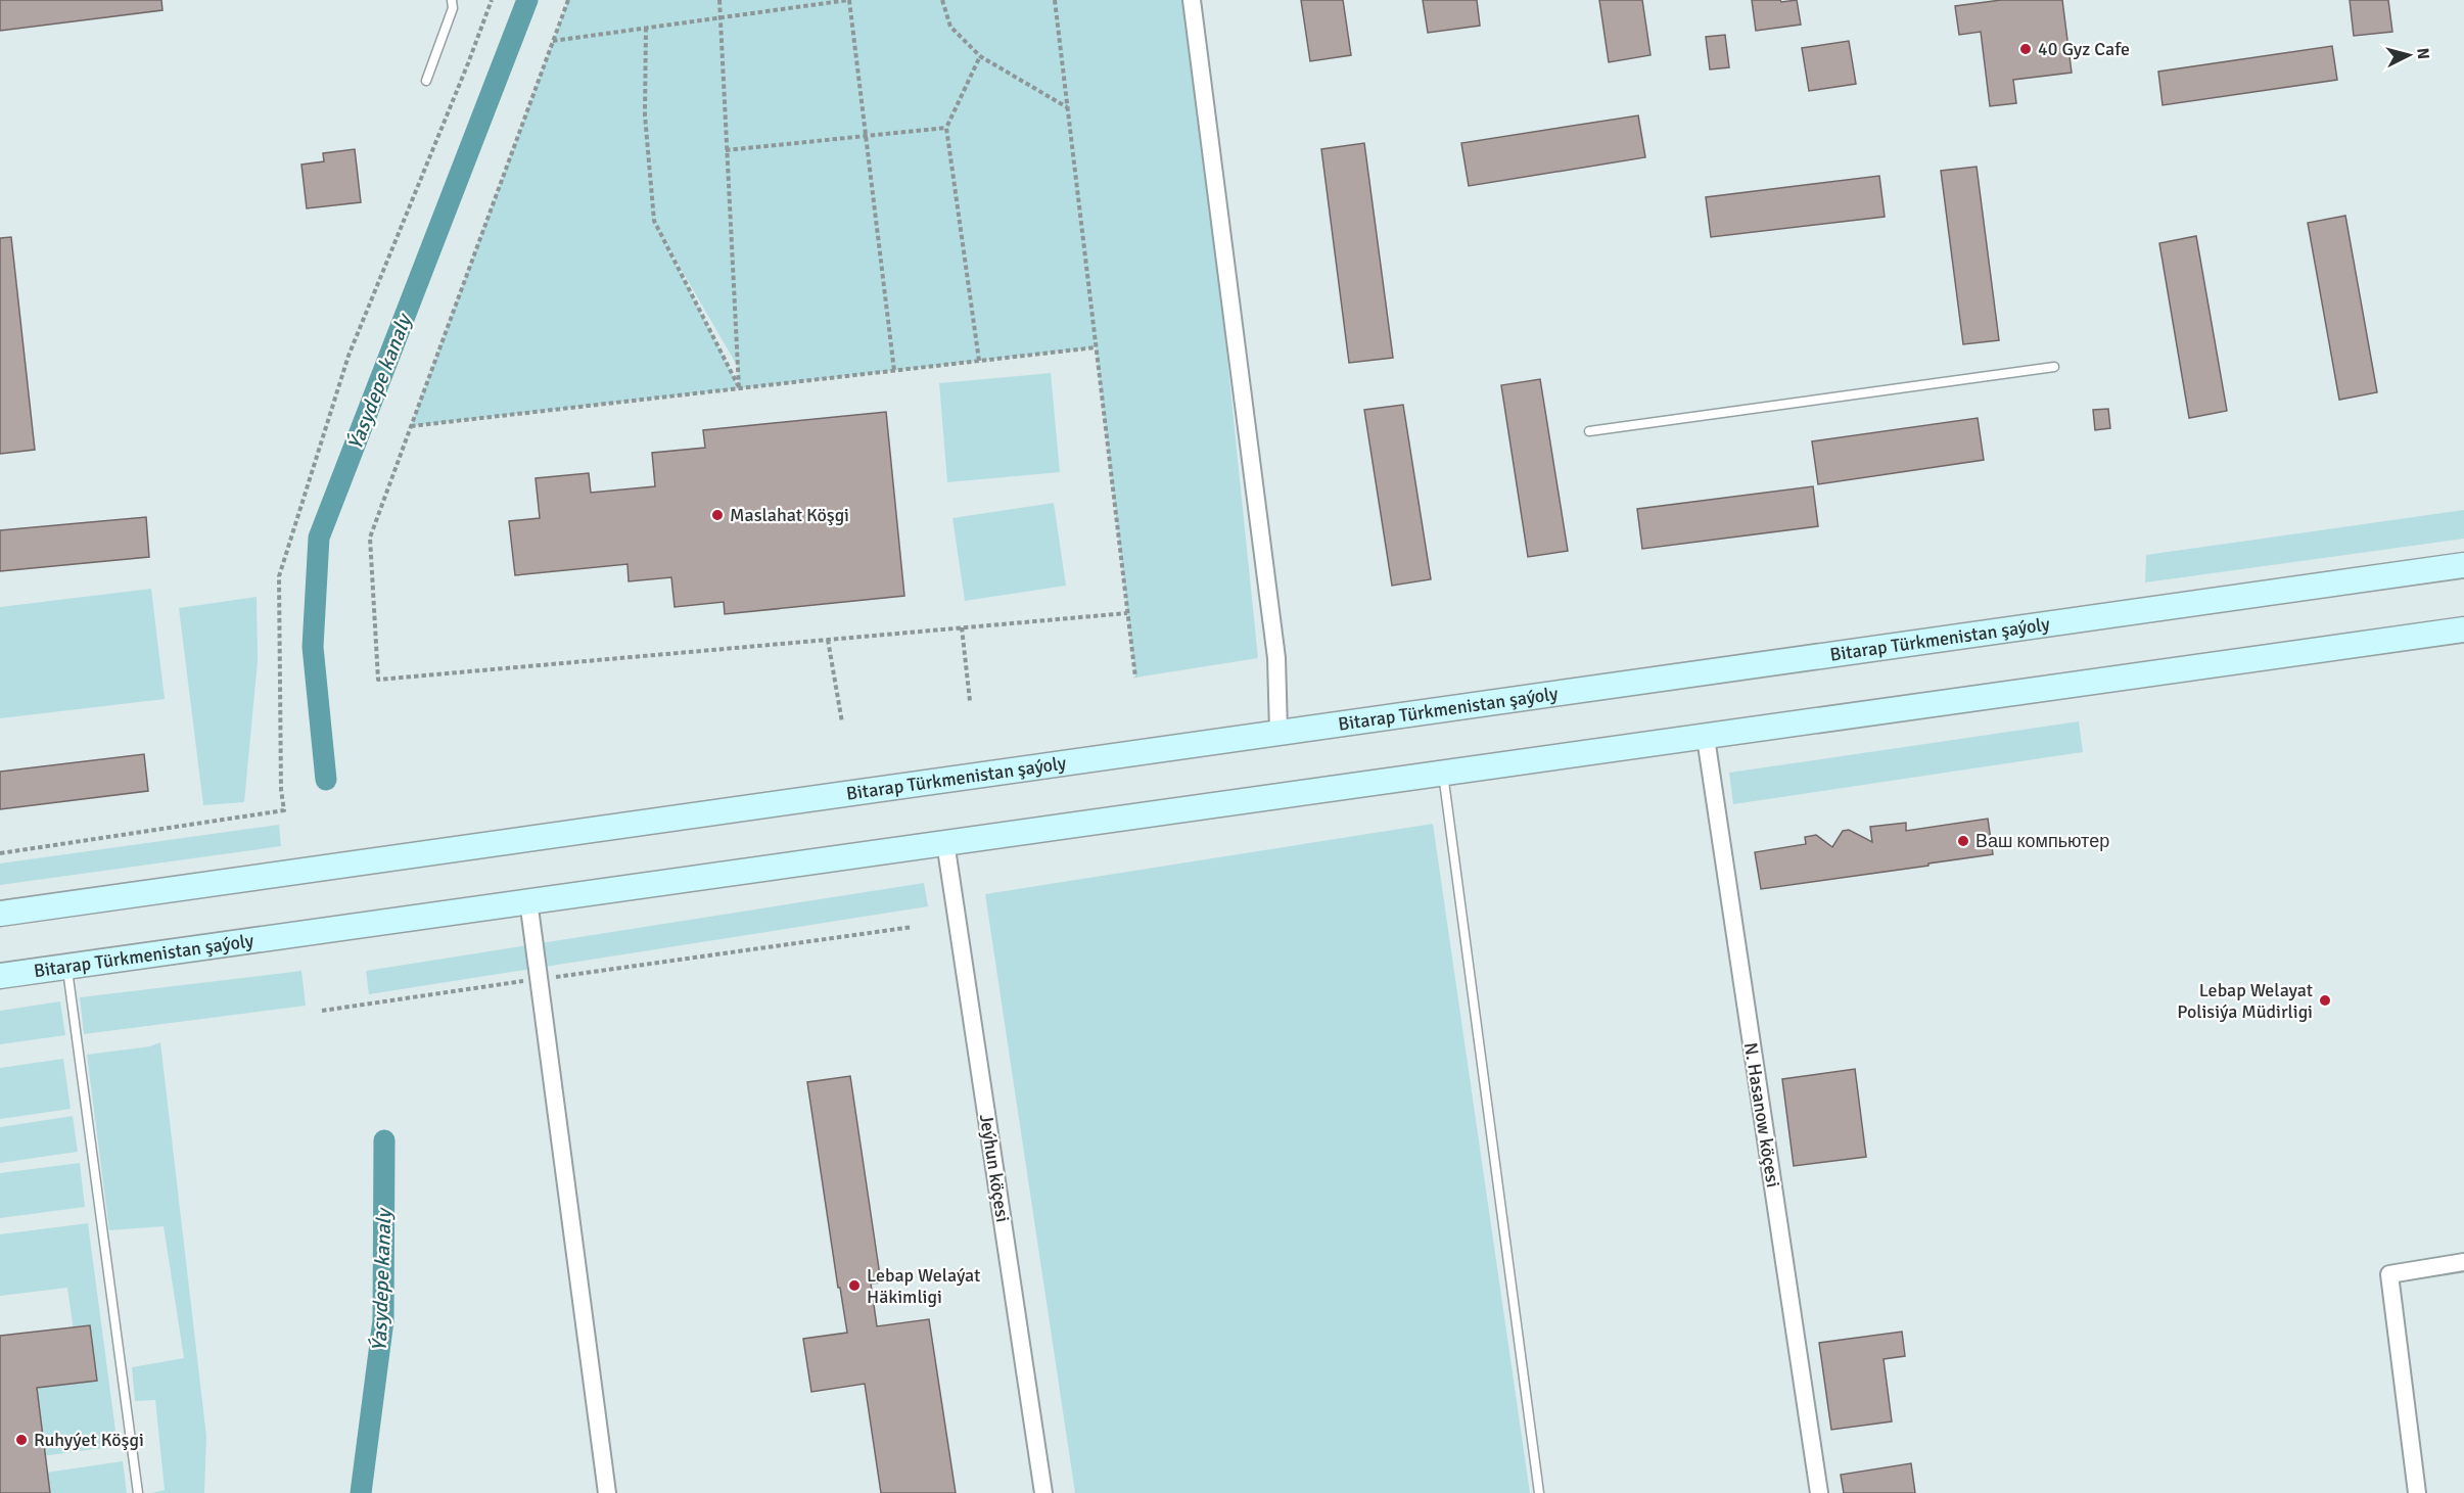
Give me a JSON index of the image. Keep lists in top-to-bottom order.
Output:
{
  "streets": {
    "main road": ["Bitarap Türkmenistan şaýoly"],
    "street": ["N. Hasanow köçesi", "Jeýhun köçesi"]
  },
  "water": ["Ýasydepe kanaly"],
  "places": [
    "40 Gyz Cafe",
    "Maslahat Köşgi",
    "Ваш компьютер",
    "Lebap Welayat Polisiýa Müdirligi",
    "Lebap Welaýat Häkimligi",
    "Ruhyýet Köşgi"
  ],
  "north": "right"
}
